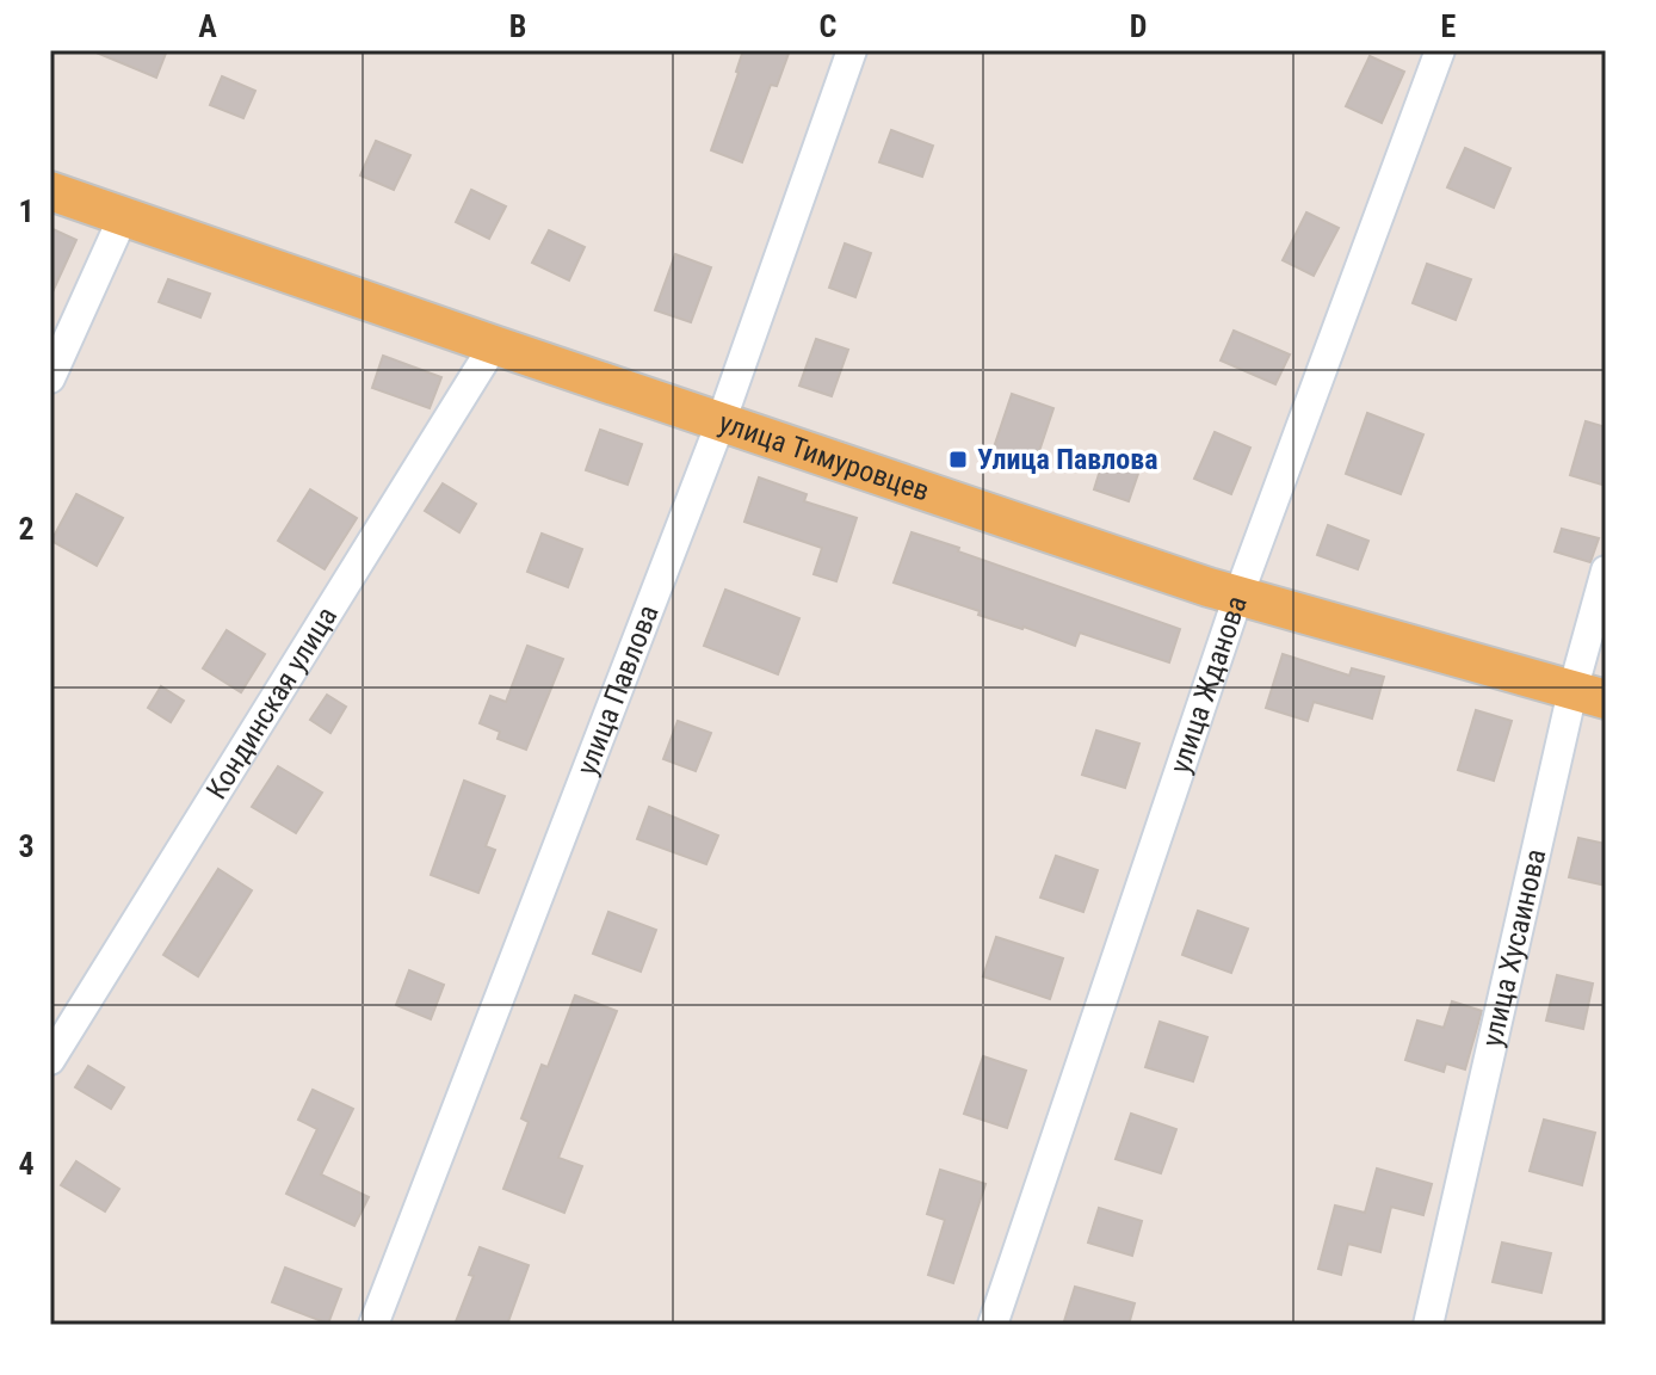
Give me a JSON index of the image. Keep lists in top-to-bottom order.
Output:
{
  "streets": {
    "main road": ["улица Тимуровцев"],
    "street": [
      "улица Жданова",
      "улица Павлова",
      "Кондинская улица",
      "улица Хусаинова"
    ]
  },
  "crossings": [
    ["улица Тимуровцев", "улица Жданова"],
    ["улица Тимуровцев", "улица Павлова"],
    ["улица Тимуровцев", "Кондинская улица"],
    ["улица Тимуровцев", "улица Хусаинова"]
  ],
  "places": {
    "transit": ["Улица Павлова"]
  },
  "grid": {
    "columns": [
      "A",
      "B",
      "C",
      "D",
      "E"
    ],
    "rows": [
      "1",
      "2",
      "3",
      "4"
    ]
  }
}
